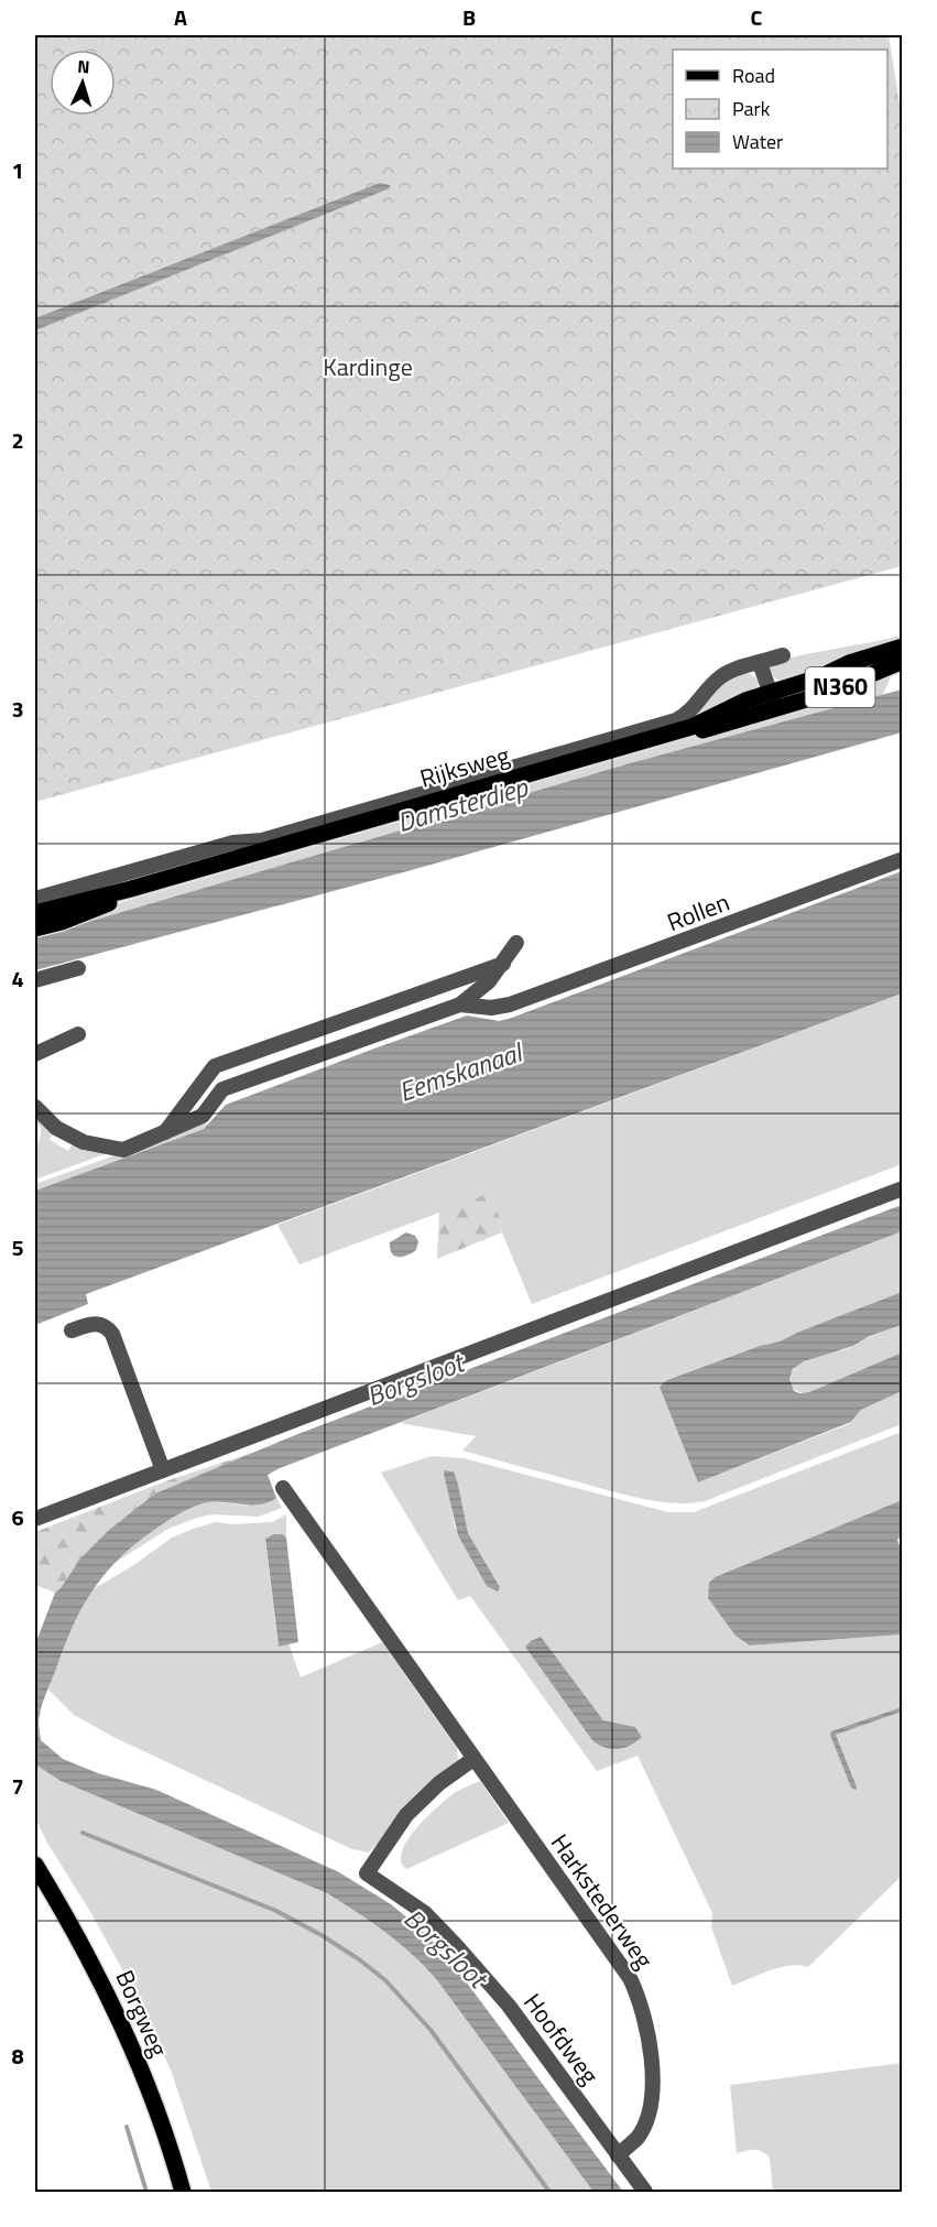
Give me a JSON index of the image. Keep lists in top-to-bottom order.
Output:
{
  "streets": {
    "main road": ["N360", "Rijksweg", "Borgweg"],
    "street": ["Rollen", "Harkstederweg", "Hoofdweg"]
  },
  "crossings": [
    ["Harkstederweg", "Hoofdweg"]
  ],
  "water": ["Damsterdiep", "Eemskanaal", "Borgsloot"],
  "parks": ["Kardinge"],
  "legend": ["Road", "Park", "Water"],
  "north": "top",
  "grid": {
    "columns": ["A", "B", "C"],
    "rows": [
      "1",
      "2",
      "3",
      "4",
      "5",
      "6",
      "7",
      "8"
    ]
  }
}
